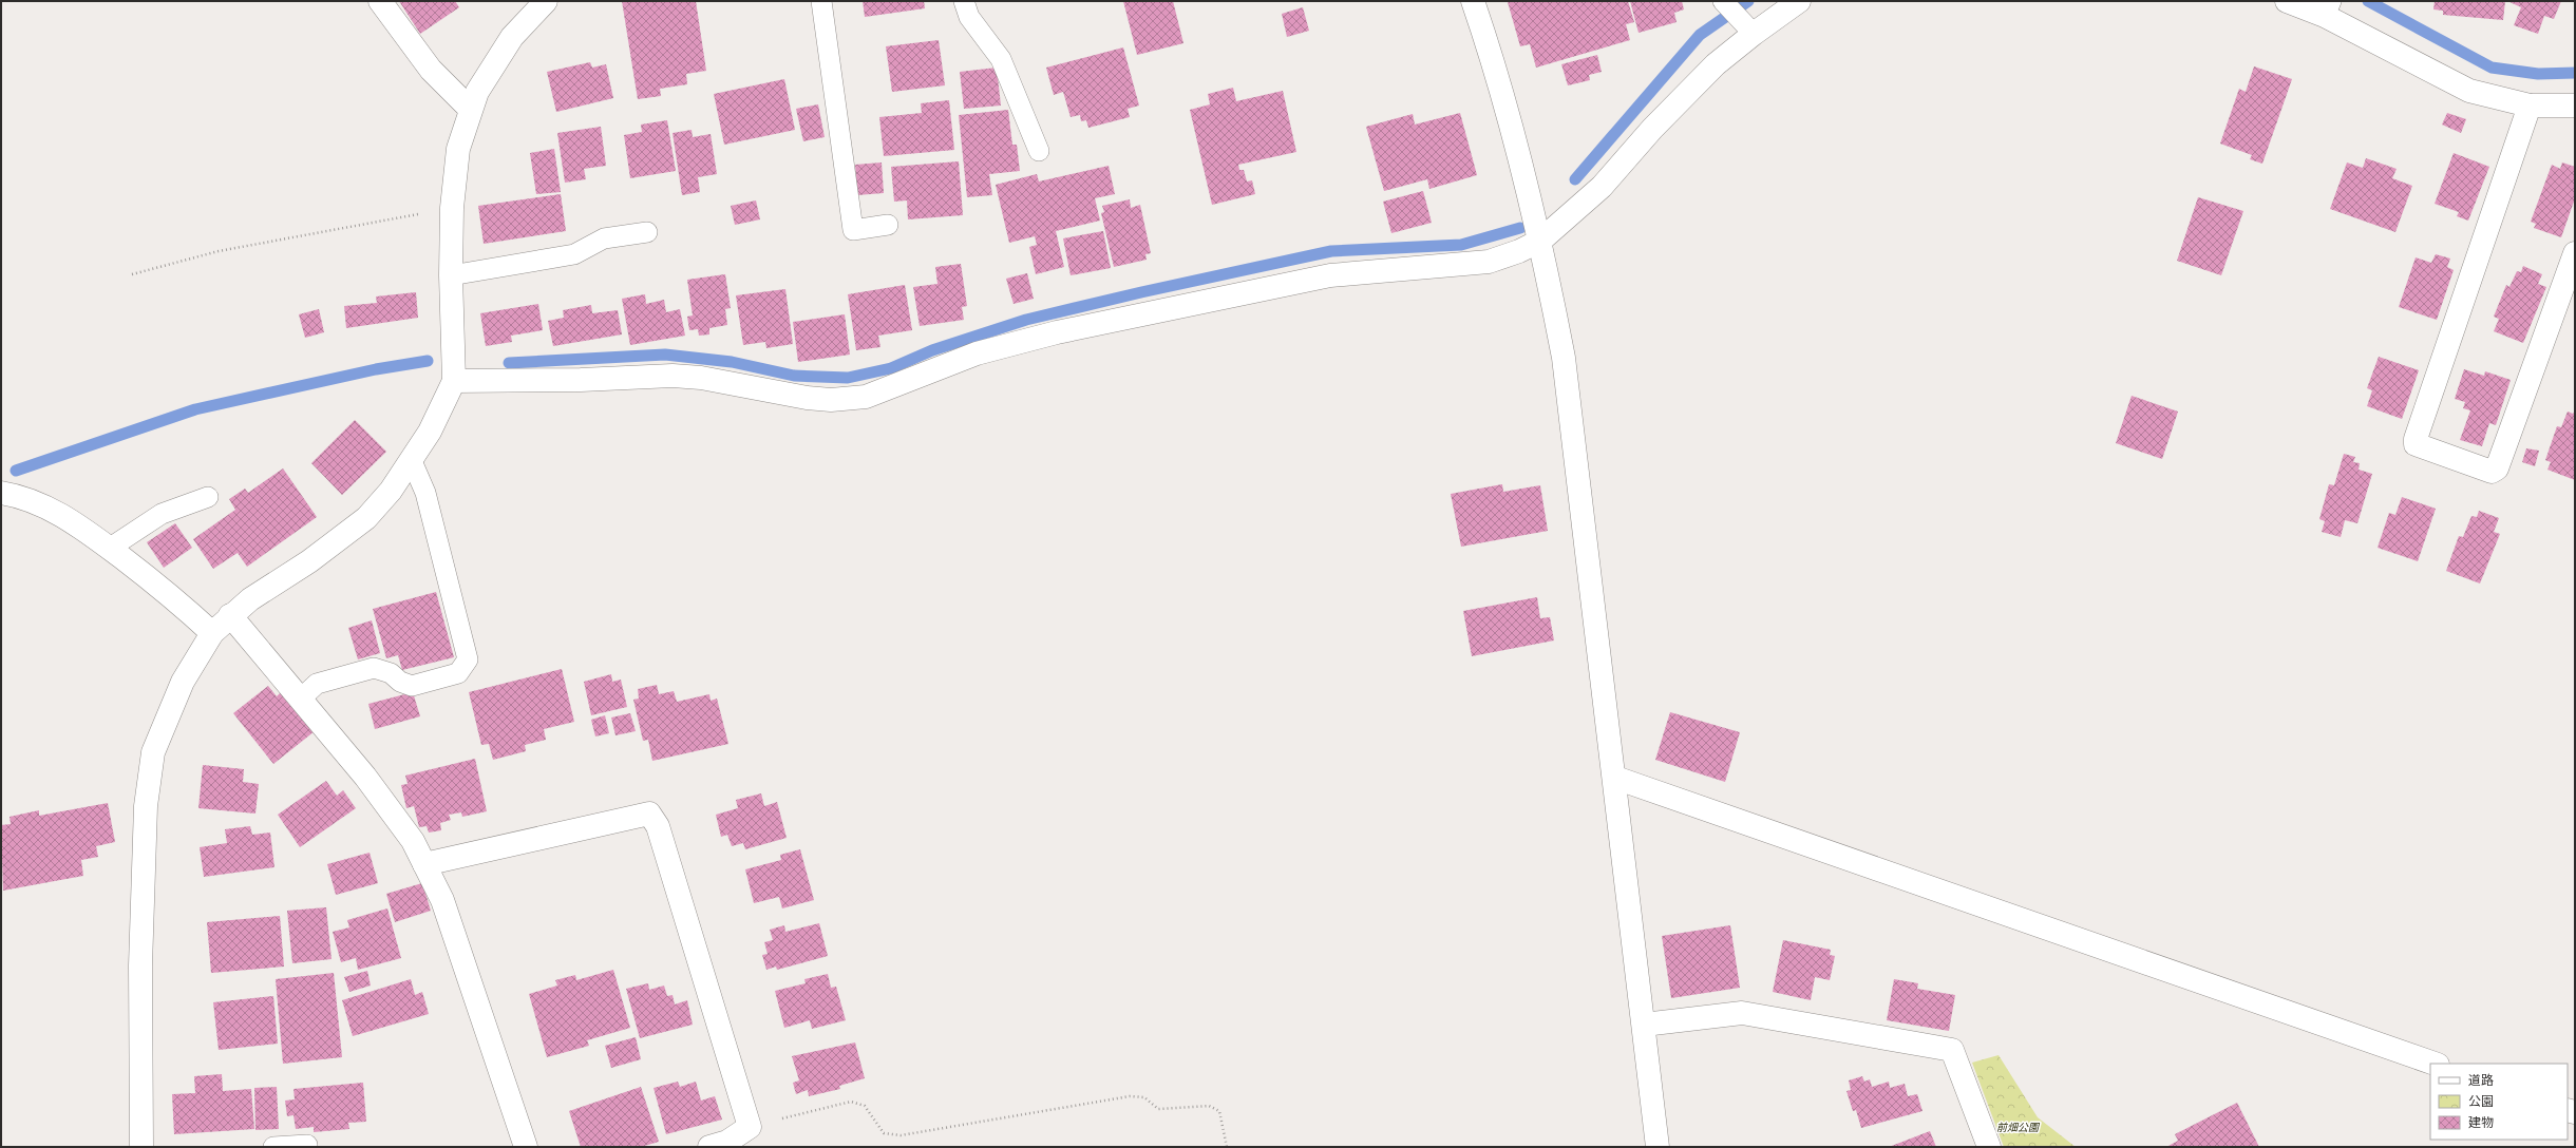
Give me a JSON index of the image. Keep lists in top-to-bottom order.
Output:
{
  "parks": ["前畑公園"],
  "legend": ["道路", "公園", "建物"]
}
